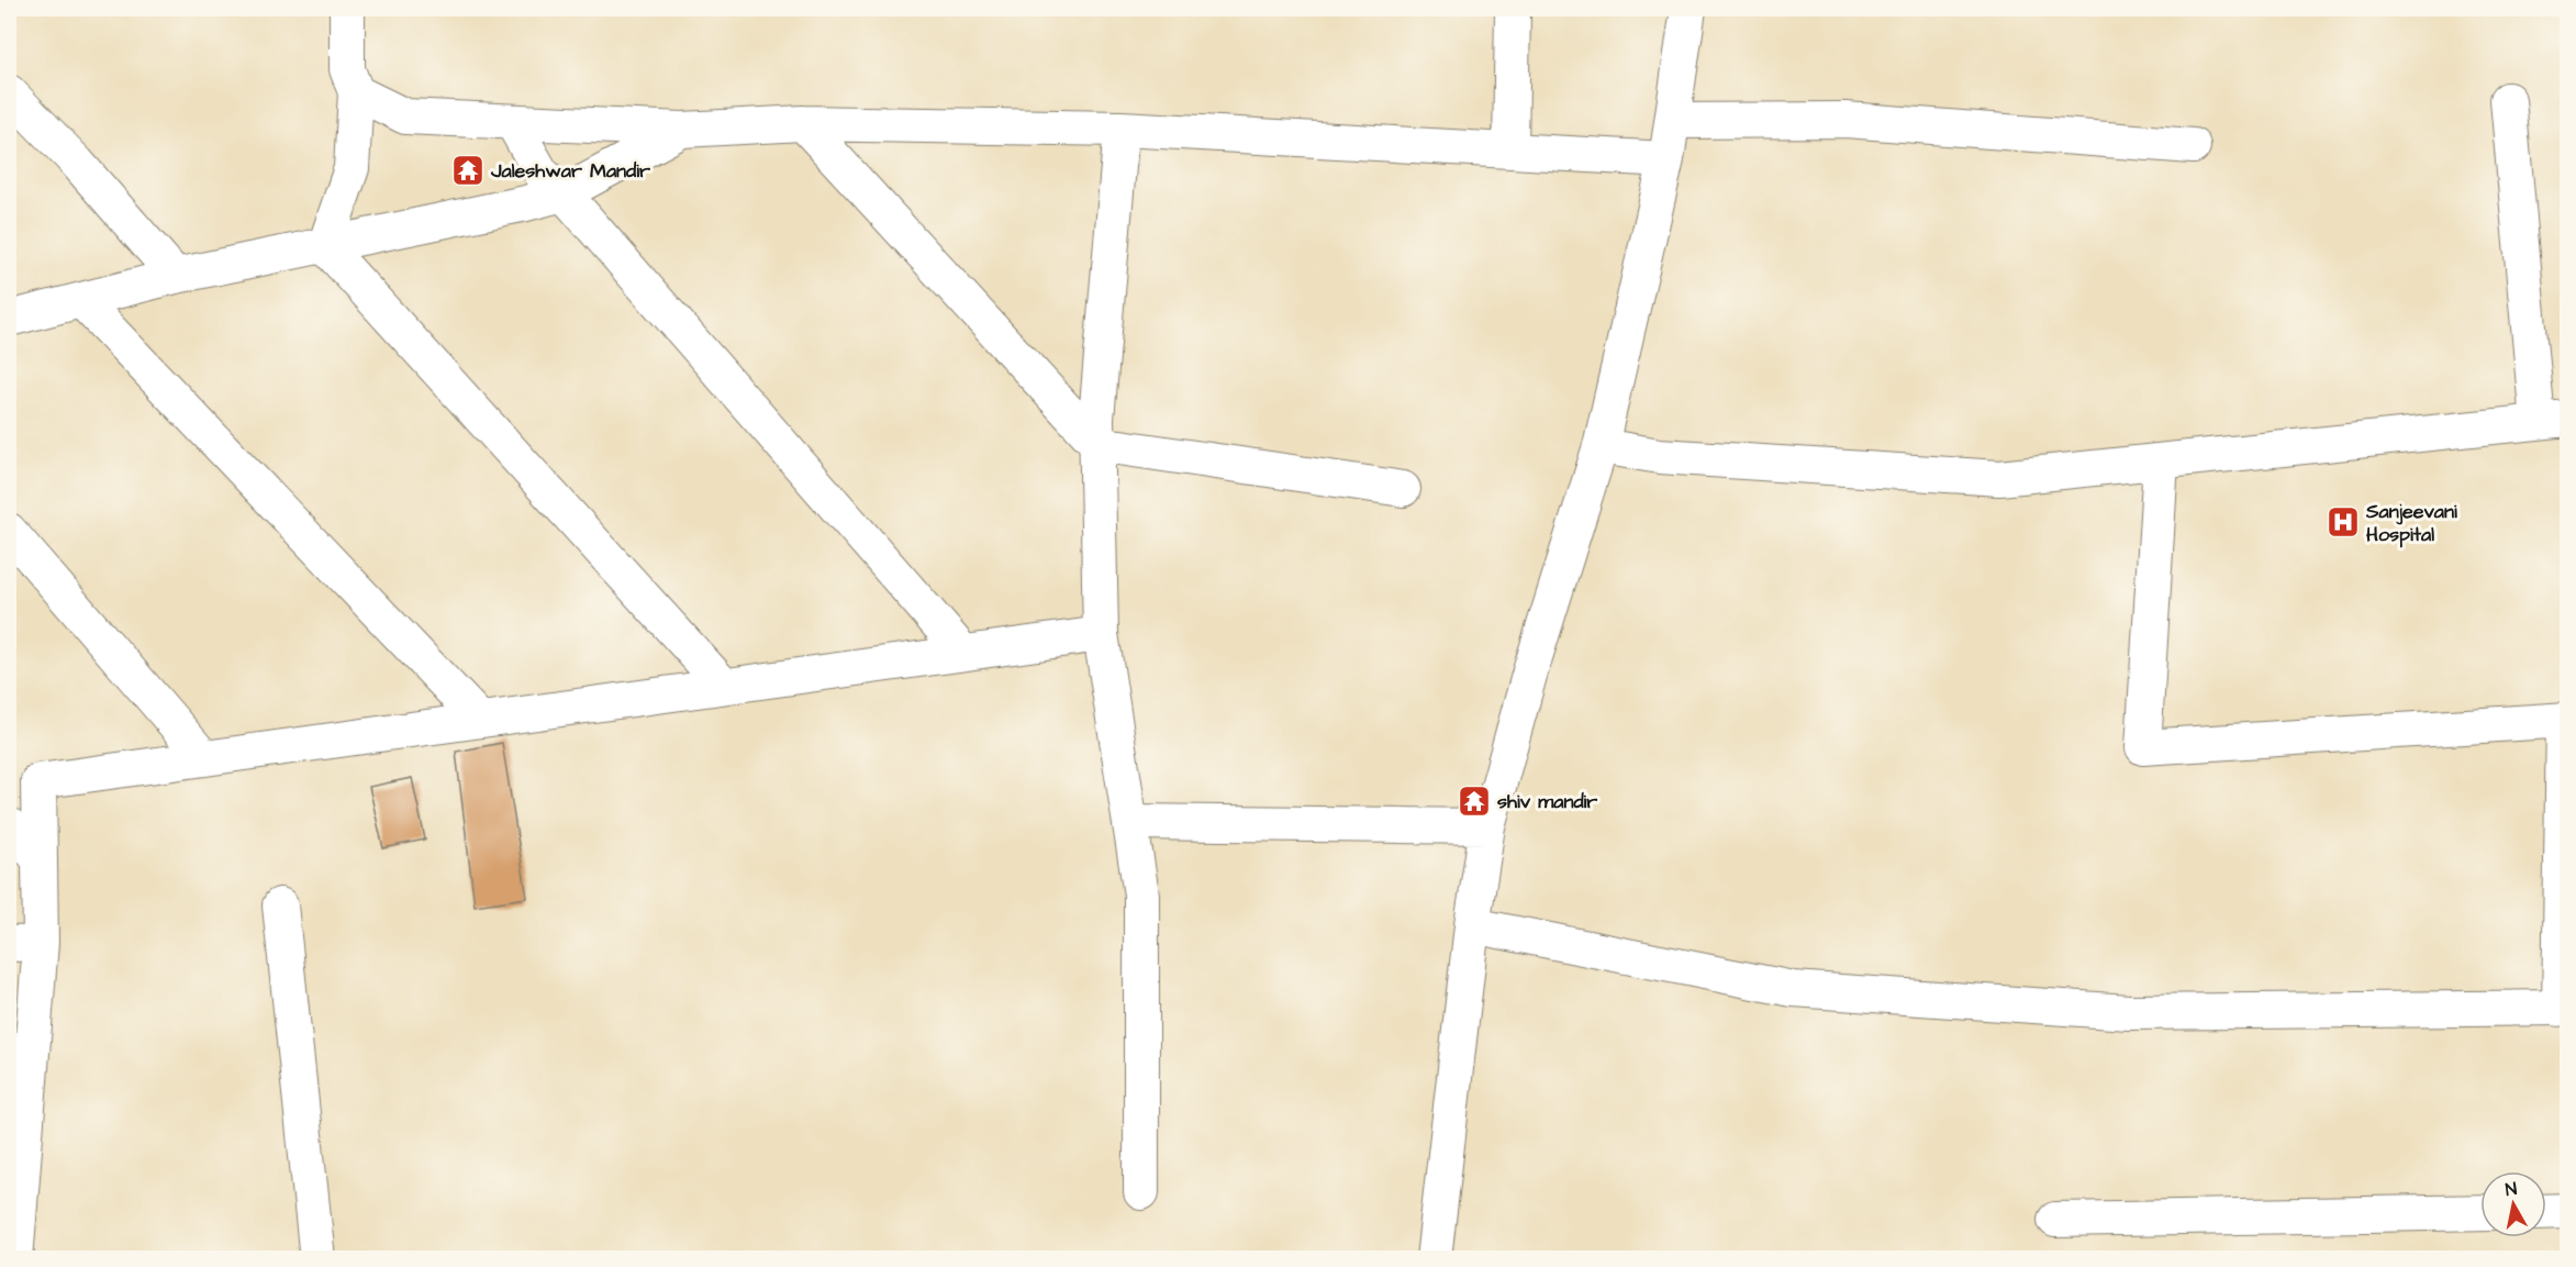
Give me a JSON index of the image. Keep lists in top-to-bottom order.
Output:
{
  "places": {
    "temple": ["Jaleshwar Mandir", "shiv mandir"],
    "hospital": ["Sanjeevani Hospital"]
  },
  "north": "top"
}
